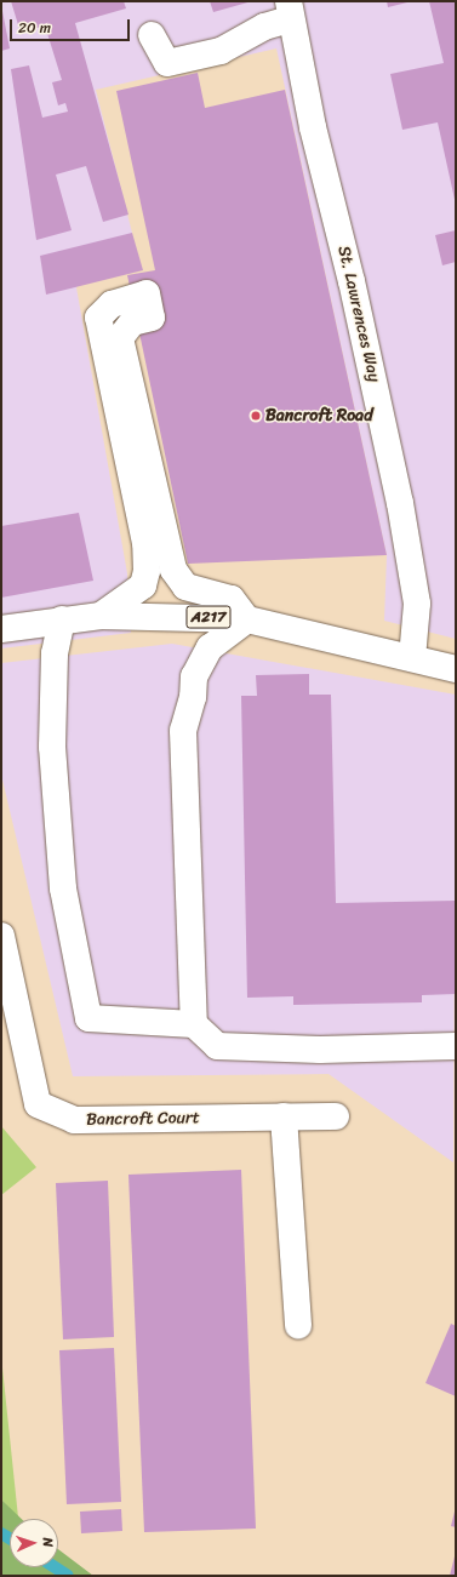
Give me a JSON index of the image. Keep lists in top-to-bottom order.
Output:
{
  "streets": {
    "street": ["St. Lawrences Way", "A217", "Bancroft Court"]
  },
  "crossings": [
    ["St. Lawrences Way", "A217"]
  ],
  "places": ["Bancroft Road"],
  "scale_bar": "20 m",
  "north": "right"
}
